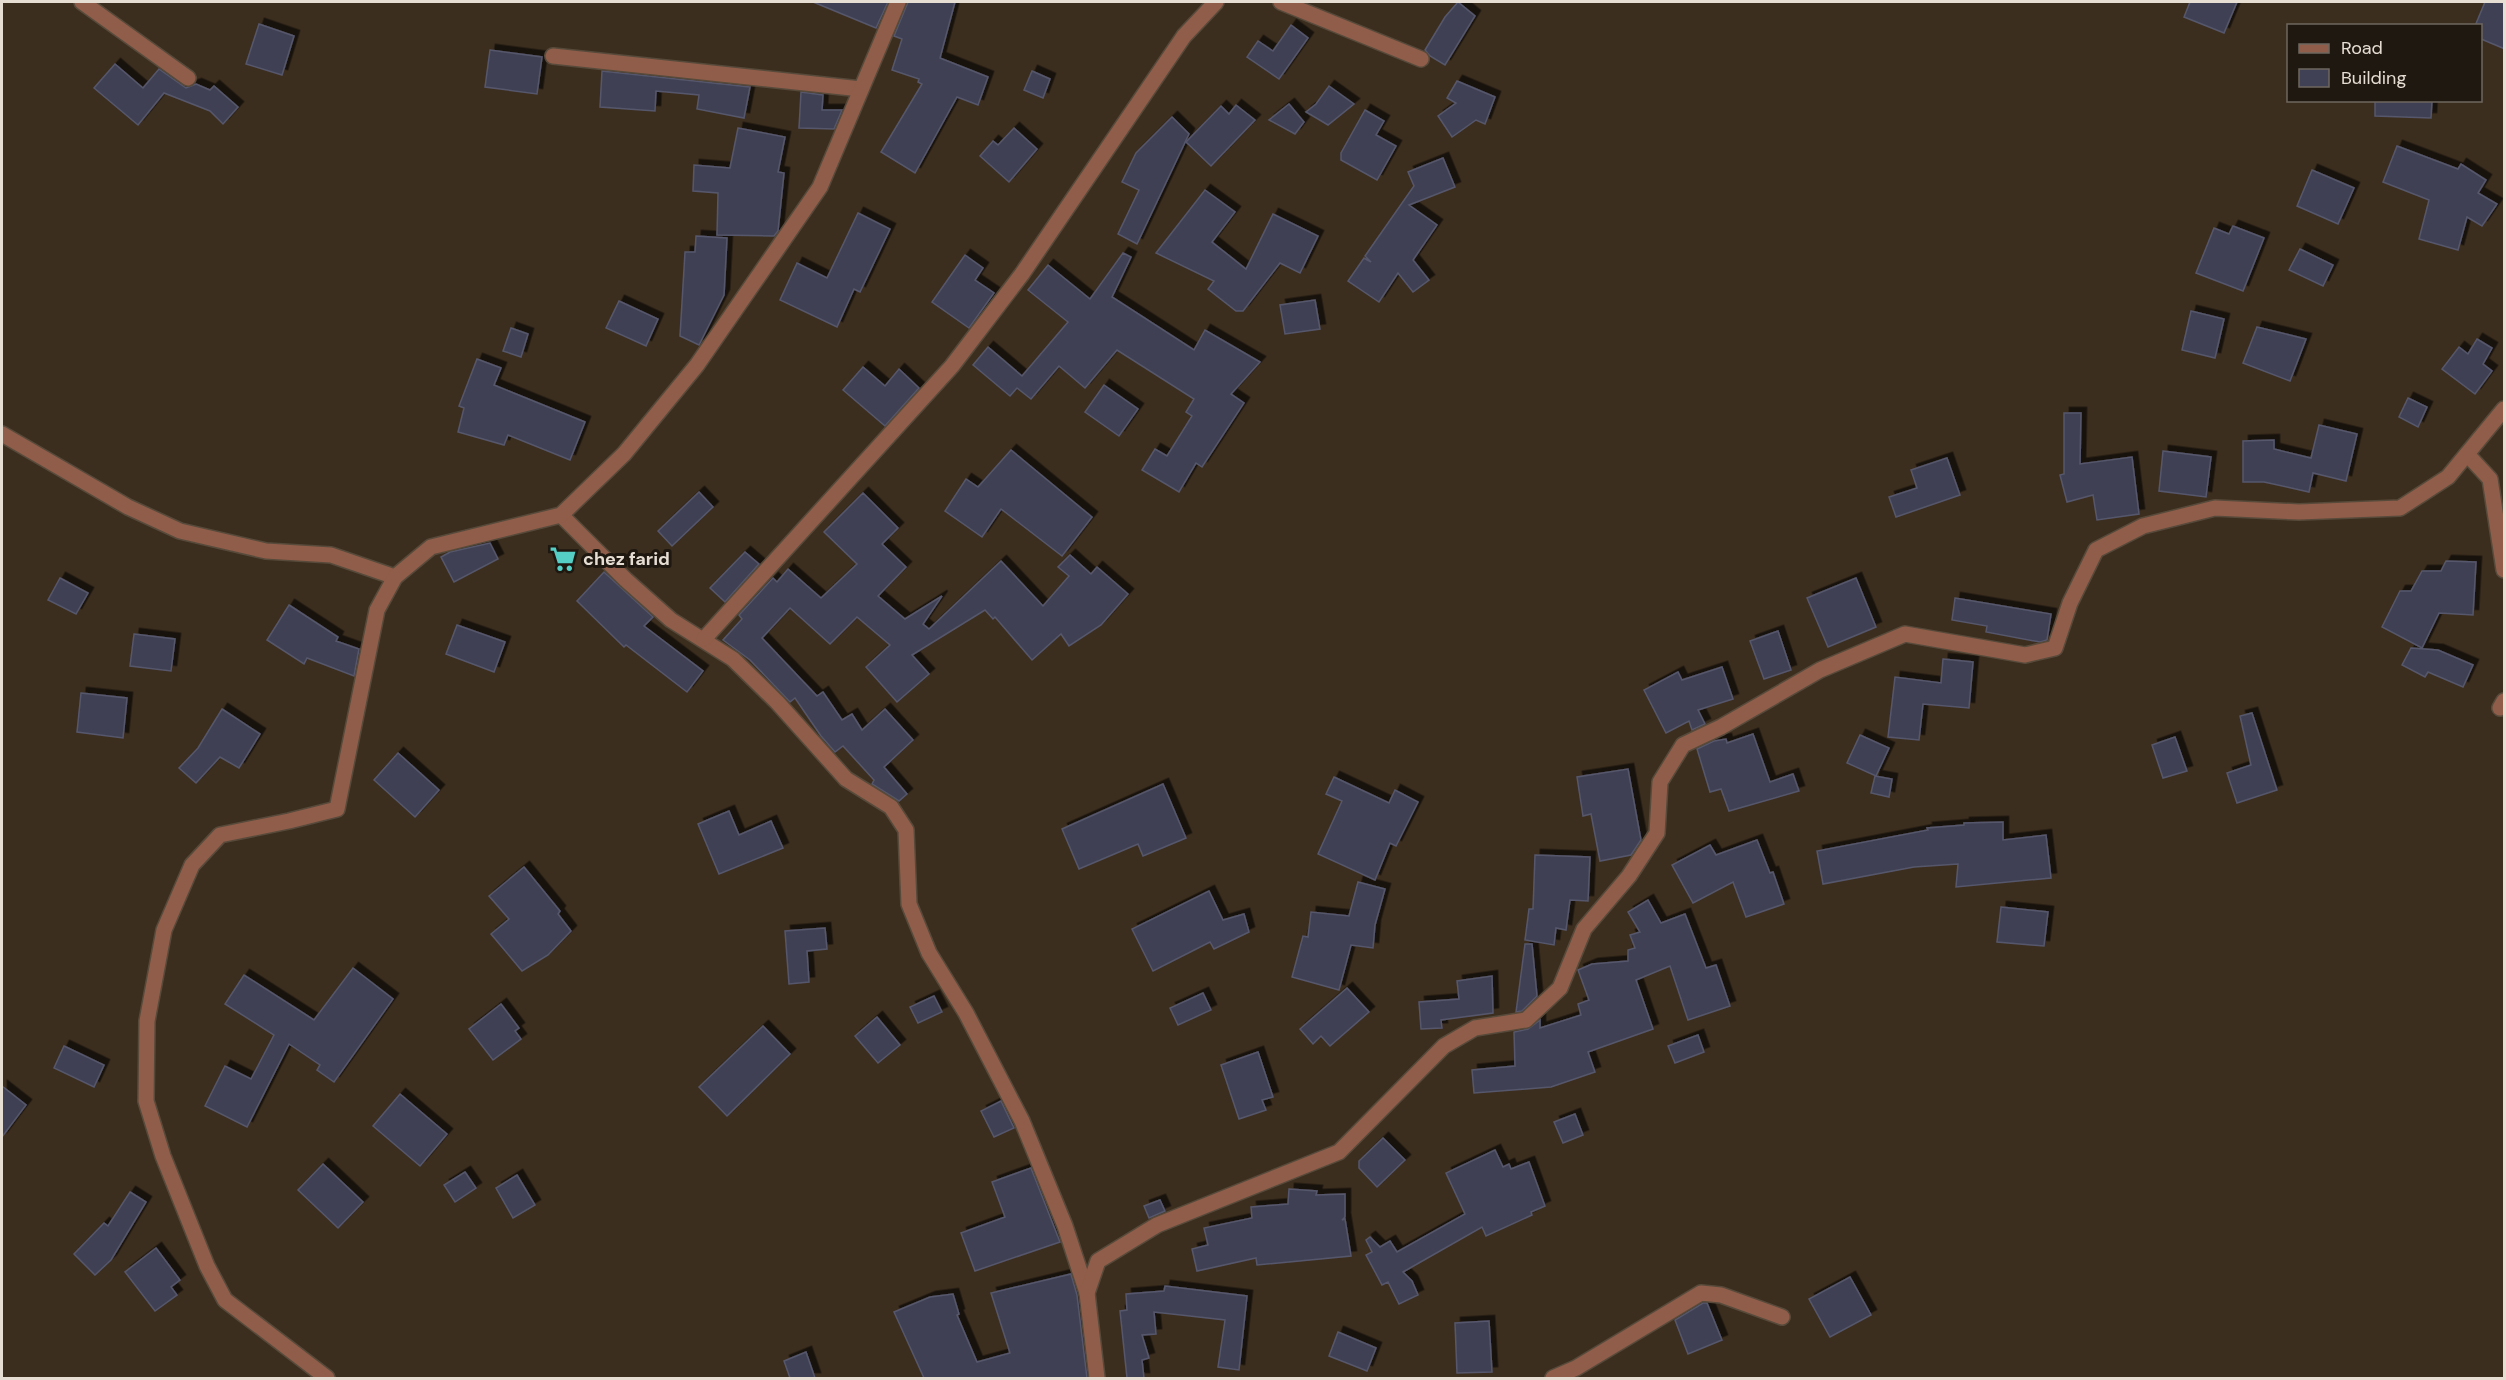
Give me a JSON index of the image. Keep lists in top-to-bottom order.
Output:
{
  "places": {
    "supermarket": ["chez farid"]
  },
  "legend": ["Road", "Building"]
}
